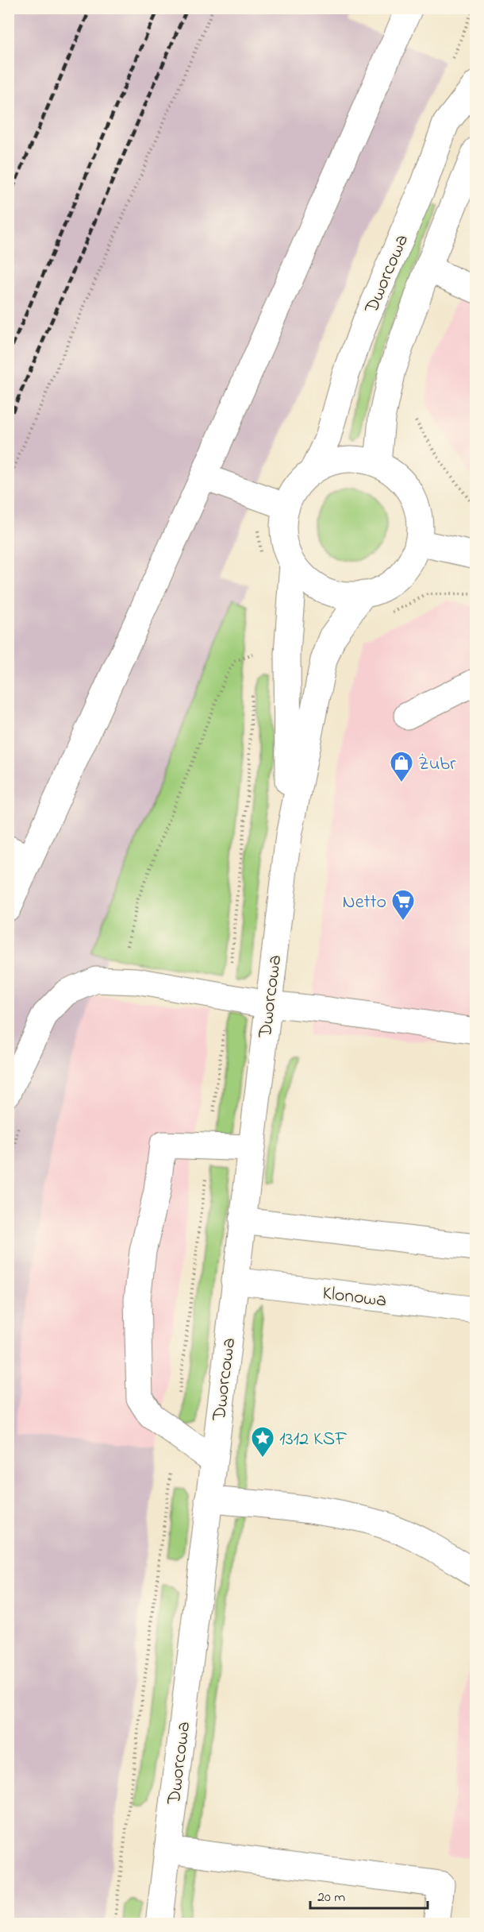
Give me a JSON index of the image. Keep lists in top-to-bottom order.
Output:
{
  "streets": {
    "street": ["Dworcowa", "Klonowa"]
  },
  "crossings": [
    ["Dworcowa", "Klonowa"]
  ],
  "places": {
    "shop": ["Żubr"],
    "supermarket": ["Netto"],
    "place": ["1312 KSF"]
  },
  "scale_bar": "20 m"
}
